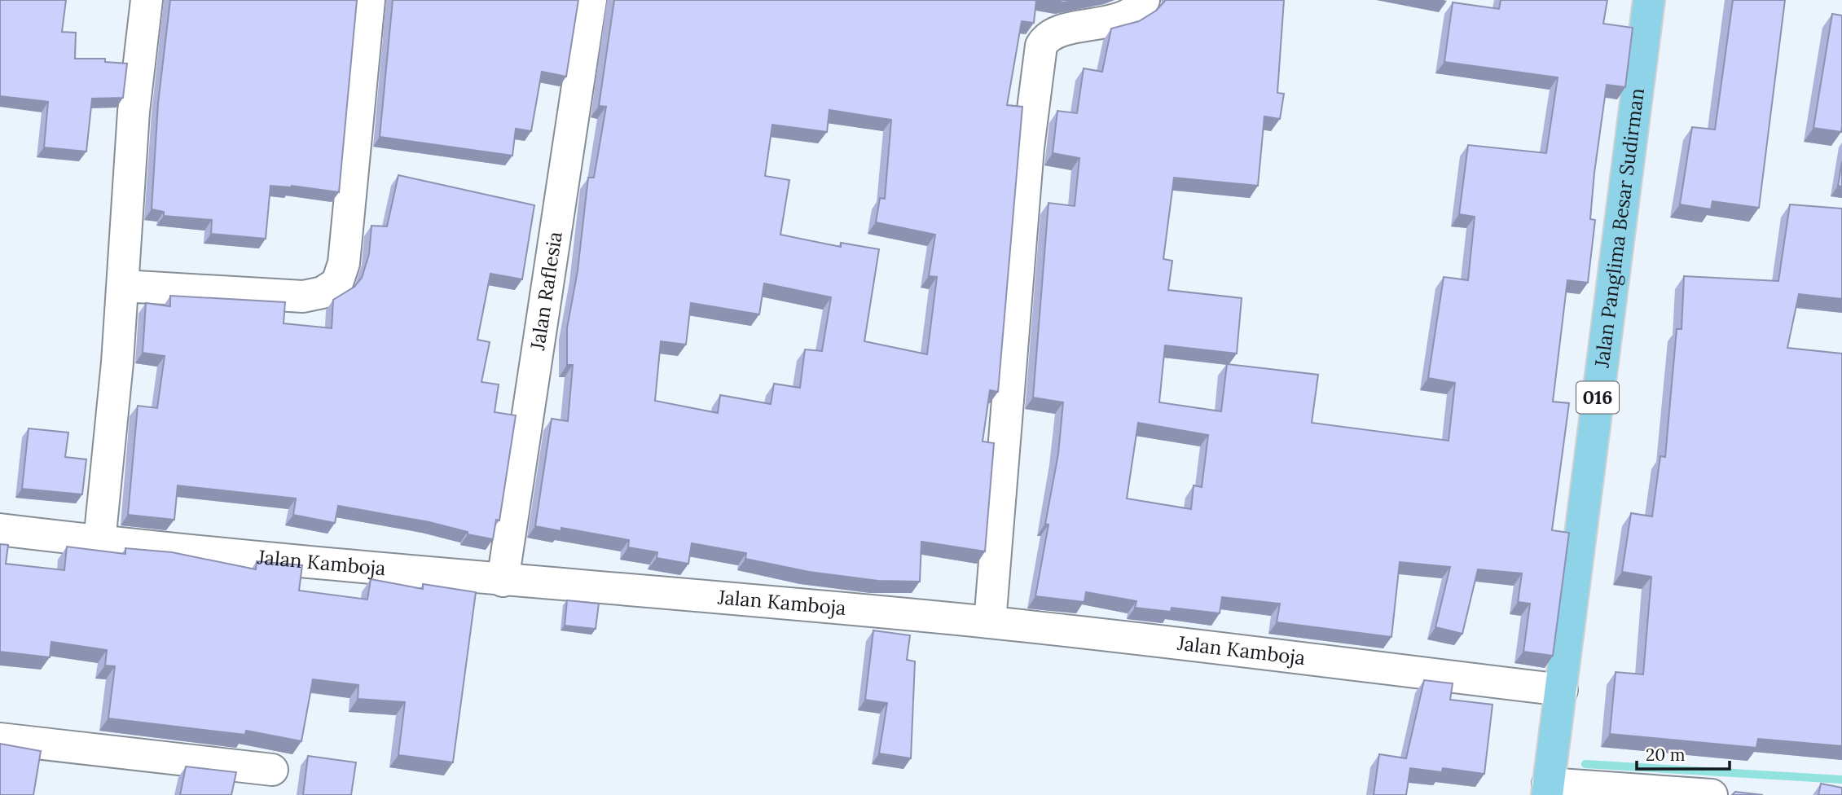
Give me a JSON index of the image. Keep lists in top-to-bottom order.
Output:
{
  "streets": {
    "main road": ["Jalan Panglima Besar Sudirman", "016"],
    "street": ["Jalan Raflesia", "Jalan Kamboja"]
  },
  "crossings": [
    ["Jalan Panglima Besar Sudirman", "Jalan Kamboja"],
    ["Jalan Raflesia", "Jalan Kamboja"]
  ],
  "scale_bar": "20 m"
}
